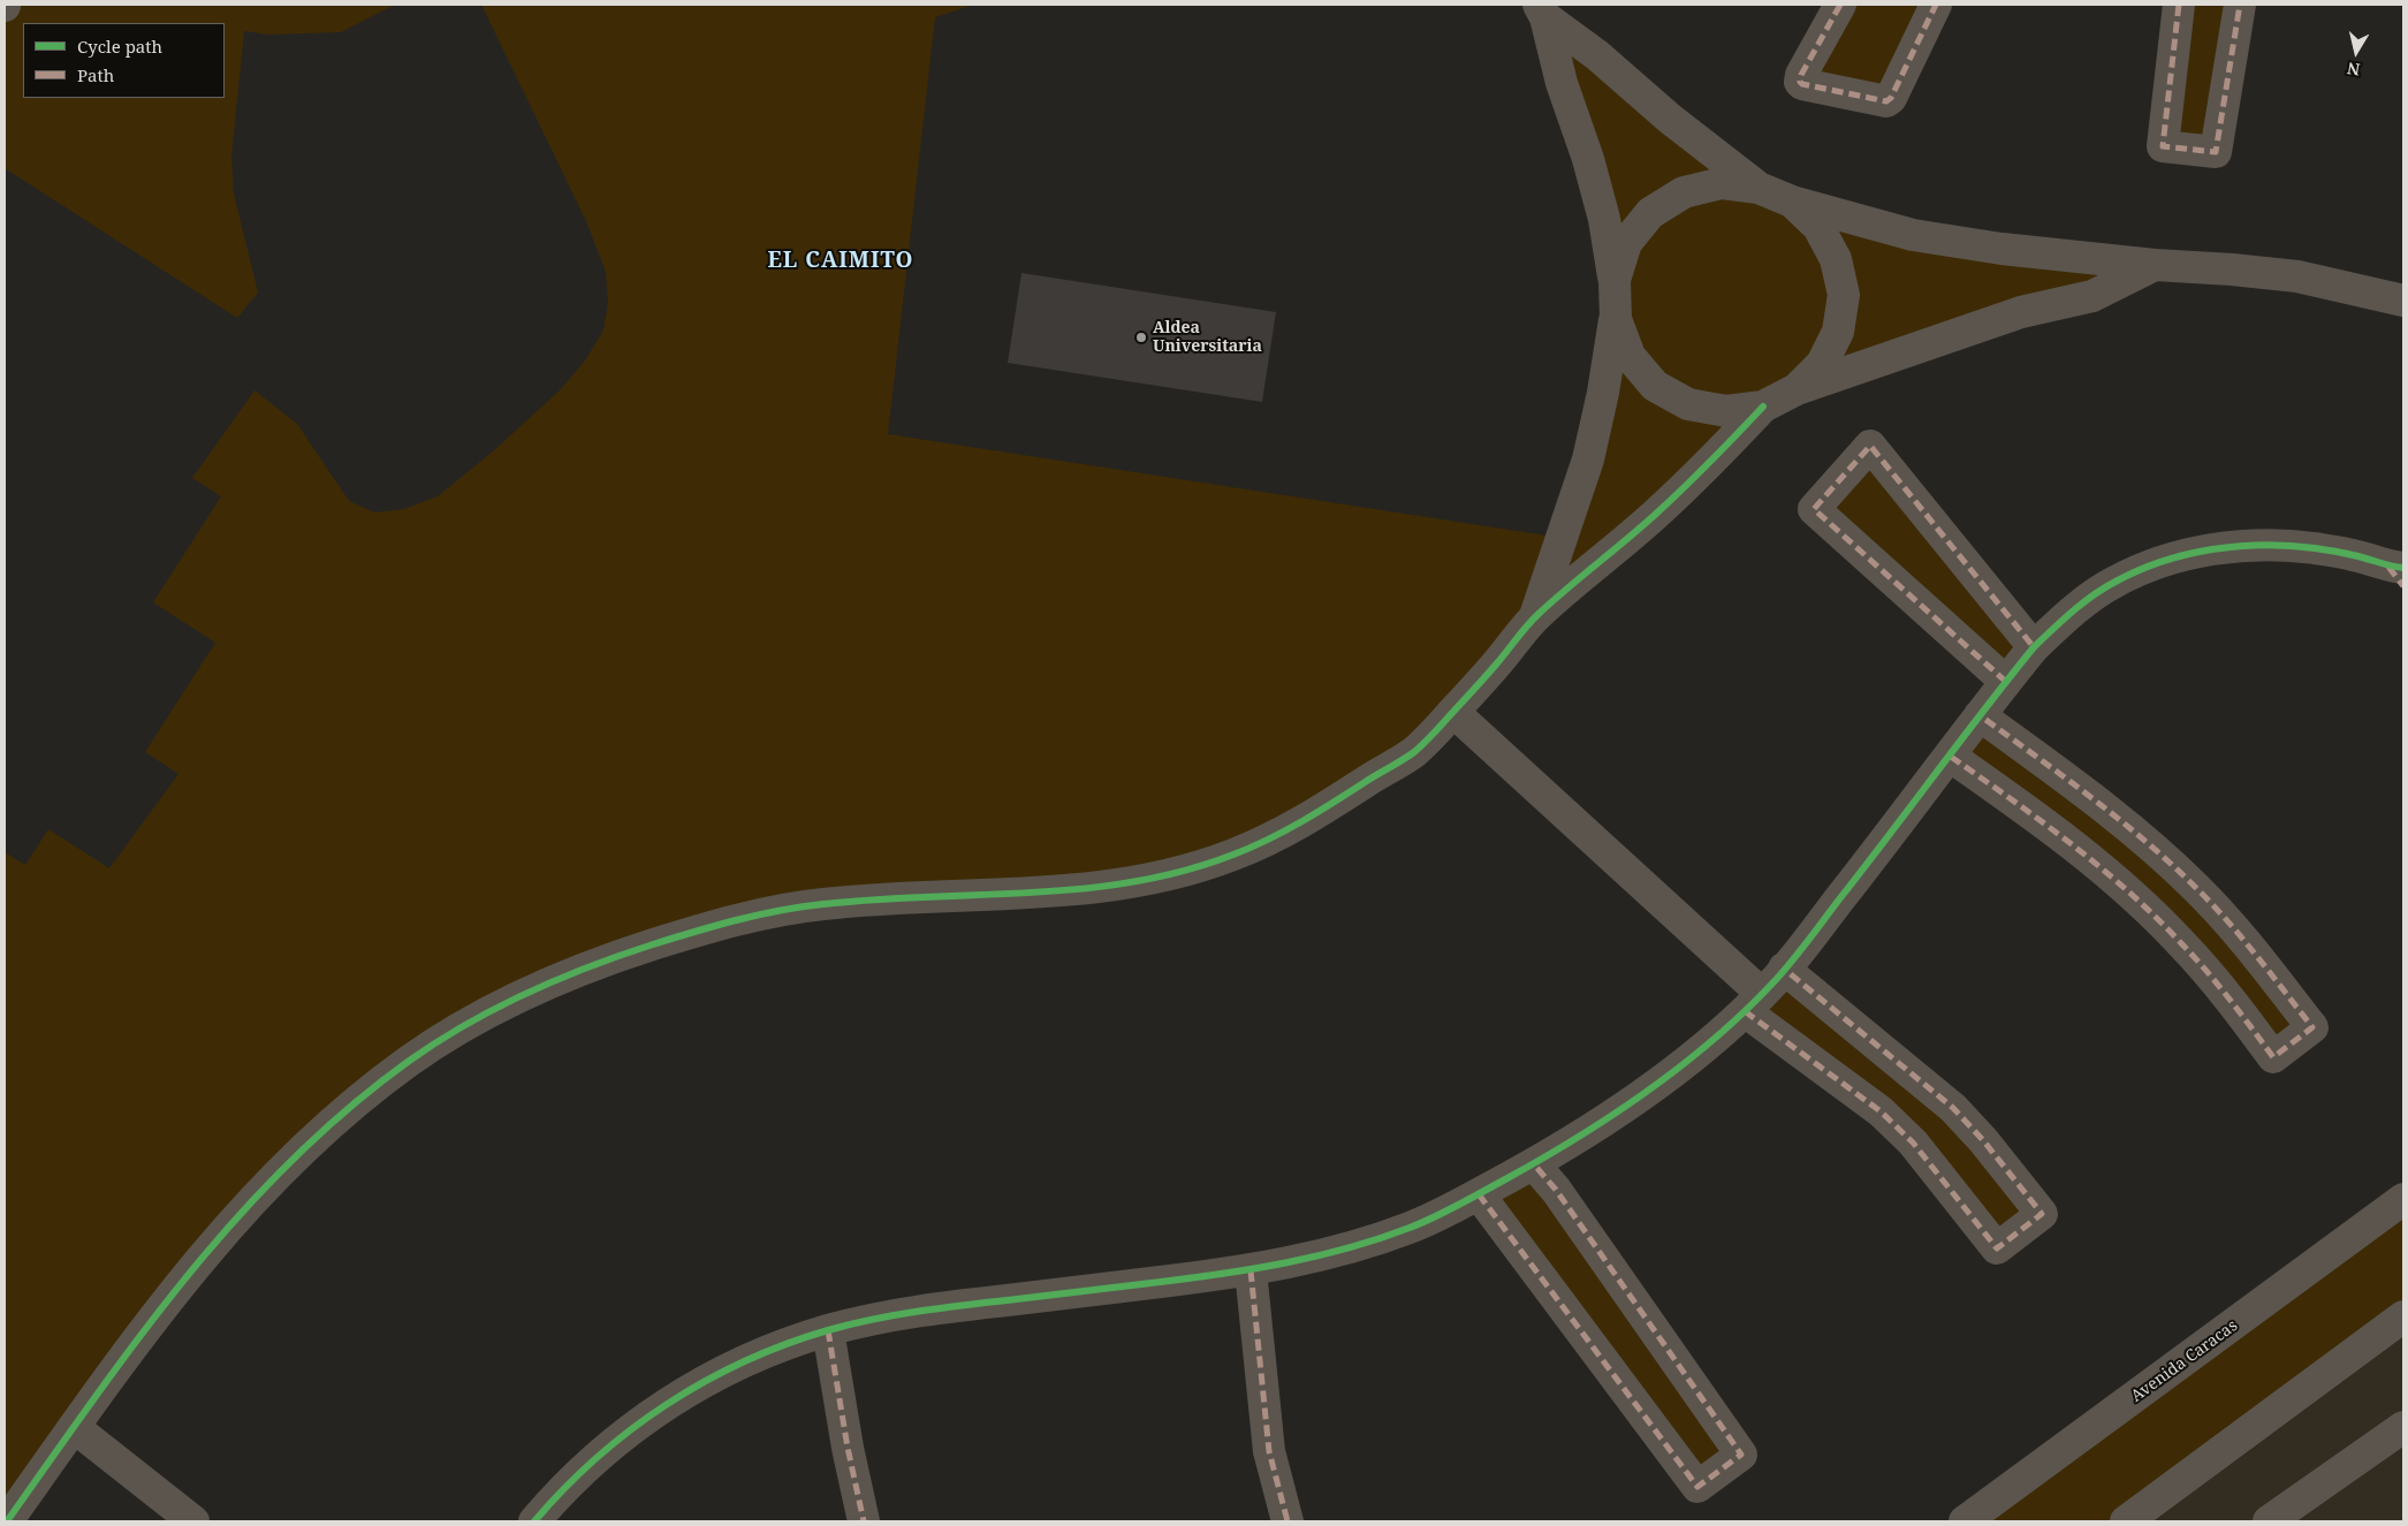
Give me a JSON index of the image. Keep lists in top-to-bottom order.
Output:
{
  "streets": {
    "street": ["Avenida Caracas"]
  },
  "districts": ["EL CAIMITO"],
  "places": ["Aldea Universitaria"],
  "legend": ["Cycle path", "Path"],
  "north": "bottom"
}
